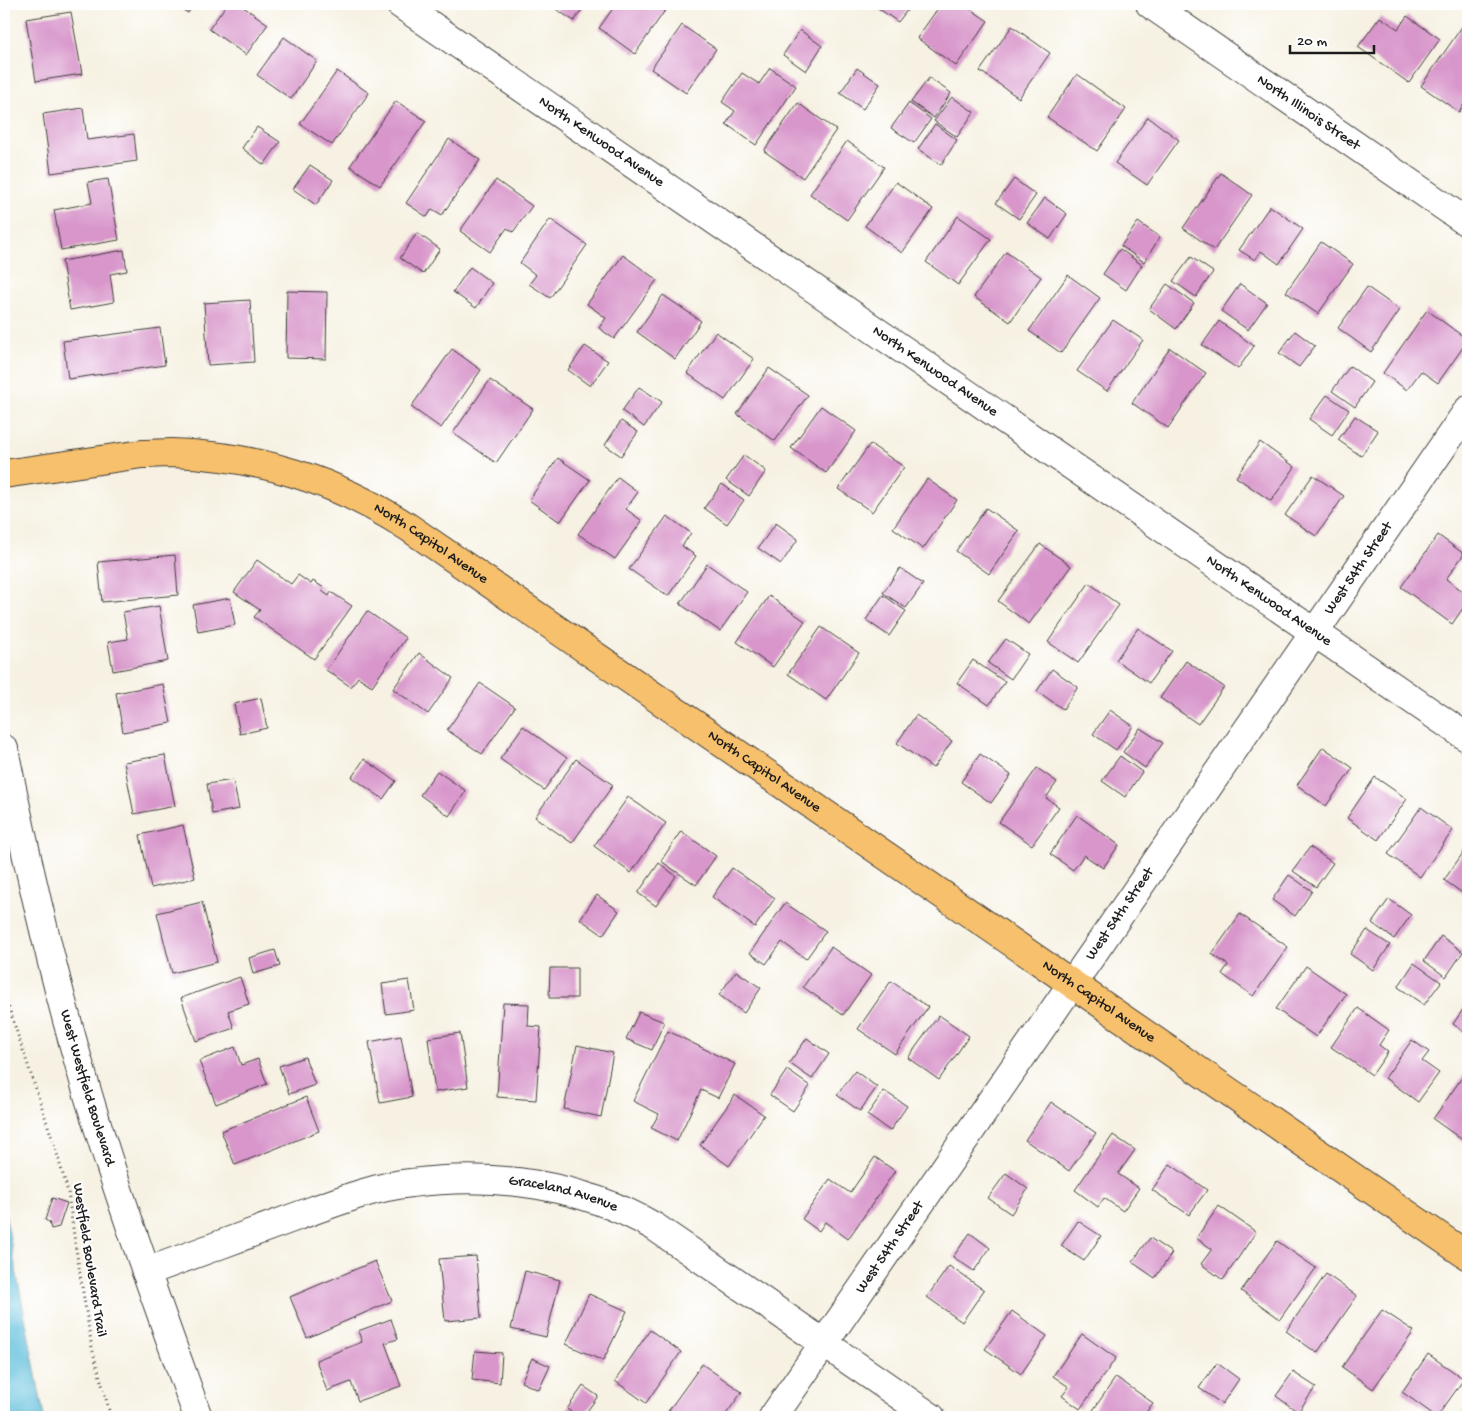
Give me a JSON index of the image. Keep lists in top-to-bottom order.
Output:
{
  "streets": {
    "main road": ["North Capitol Avenue"],
    "street": [
      "North Illinois Street",
      "North Kenwood Avenue",
      "West 54th Street",
      "West Westfield Boulevard",
      "Graceland Avenue"
    ],
    "path": ["Westfield Boulevard Trail"]
  },
  "crossings": [
    ["North Kenwood Avenue", "West 54th Street"],
    ["North Capitol Avenue", "West 54th Street"],
    ["West 54th Street", "Graceland Avenue"],
    ["West Westfield Boulevard", "Graceland Avenue"]
  ],
  "scale_bar": "20 m"
}
